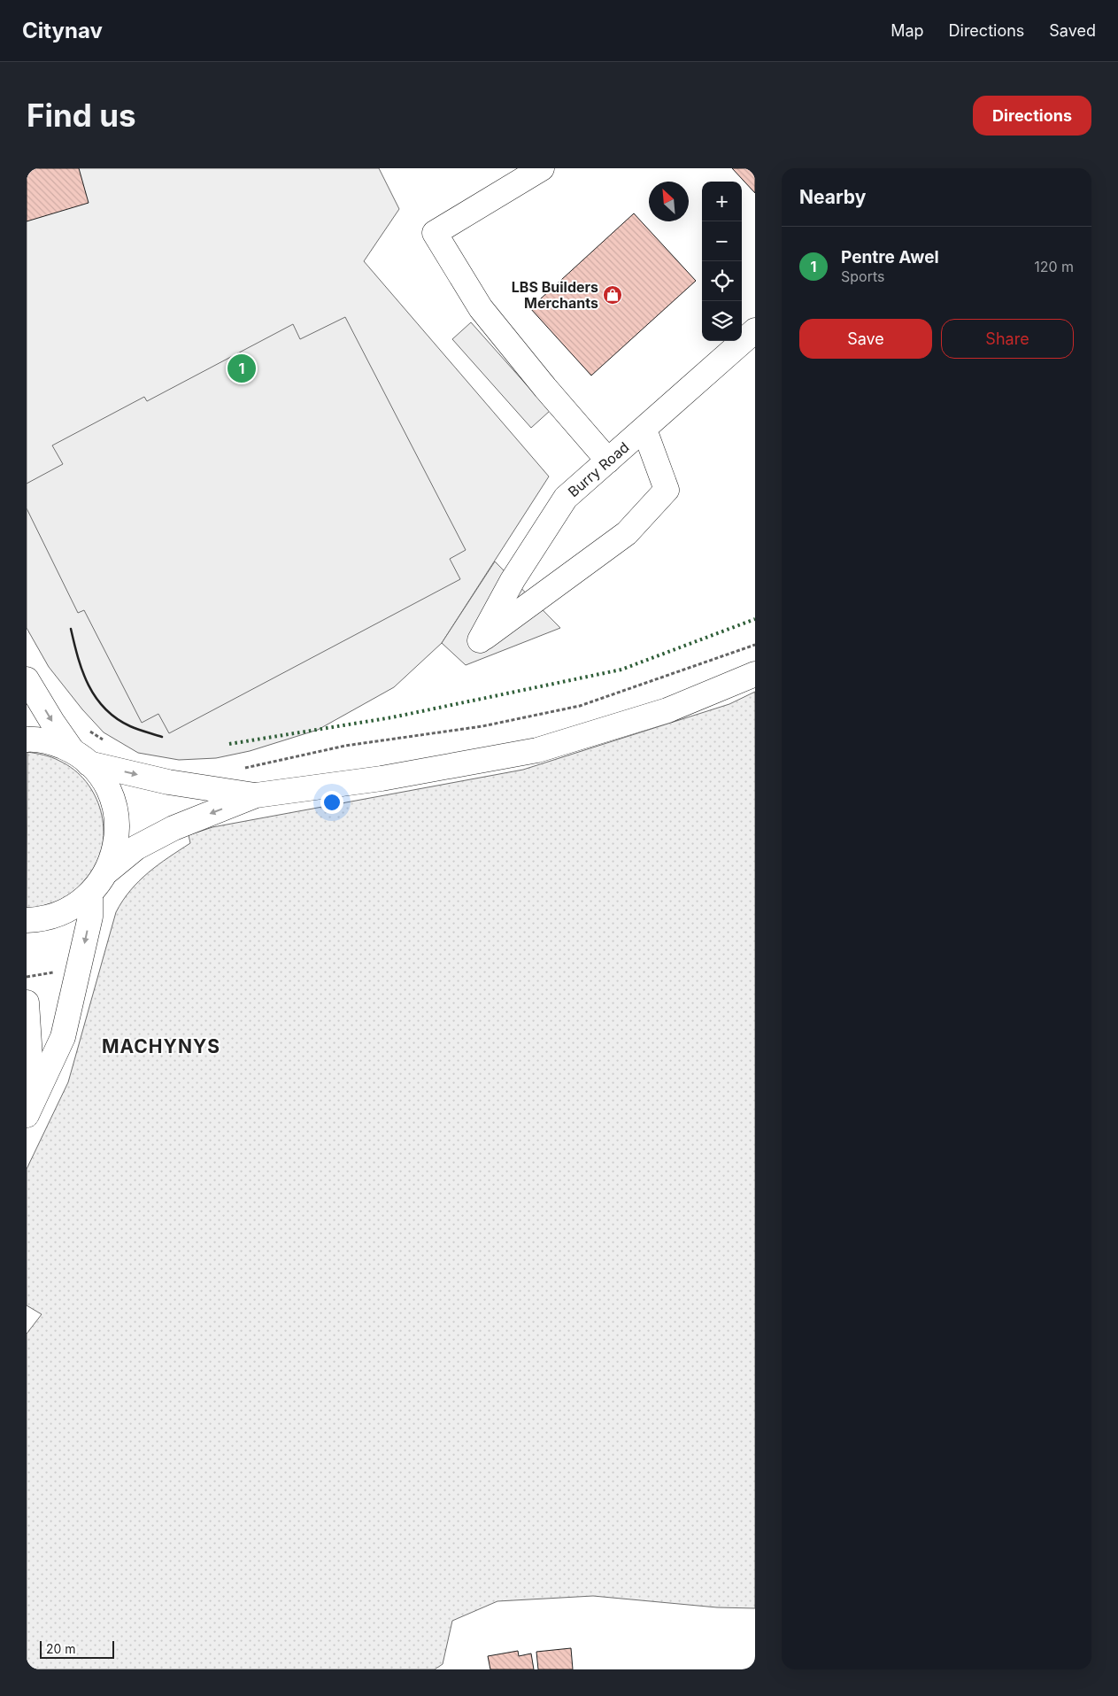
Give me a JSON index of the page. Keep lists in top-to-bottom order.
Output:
{
  "streets": {
    "main road": ["Burry Road"]
  },
  "districts": ["MACHYNYS"],
  "places": {
    "shop": ["LBS Builders Merchants"]
  },
  "scale_bar": "20 m",
  "north": "top left",
  "page": {
    "header": "Citynav",
    "nav": ["Map", "Directions", "Saved"],
    "buttons": [
      "Directions",
      ["Save", "Share"]
    ],
    "title": "Find us",
    "heading": "Nearby",
    "map_buttons": ["+", "−"],
    "list": [
      {
        "mark": "1",
        "name": "Pentre Awel",
        "note": "Sports",
        "value": "120 m"
      }
    ],
    "pins": "1",
    "scale": "20 m"
  }
}
